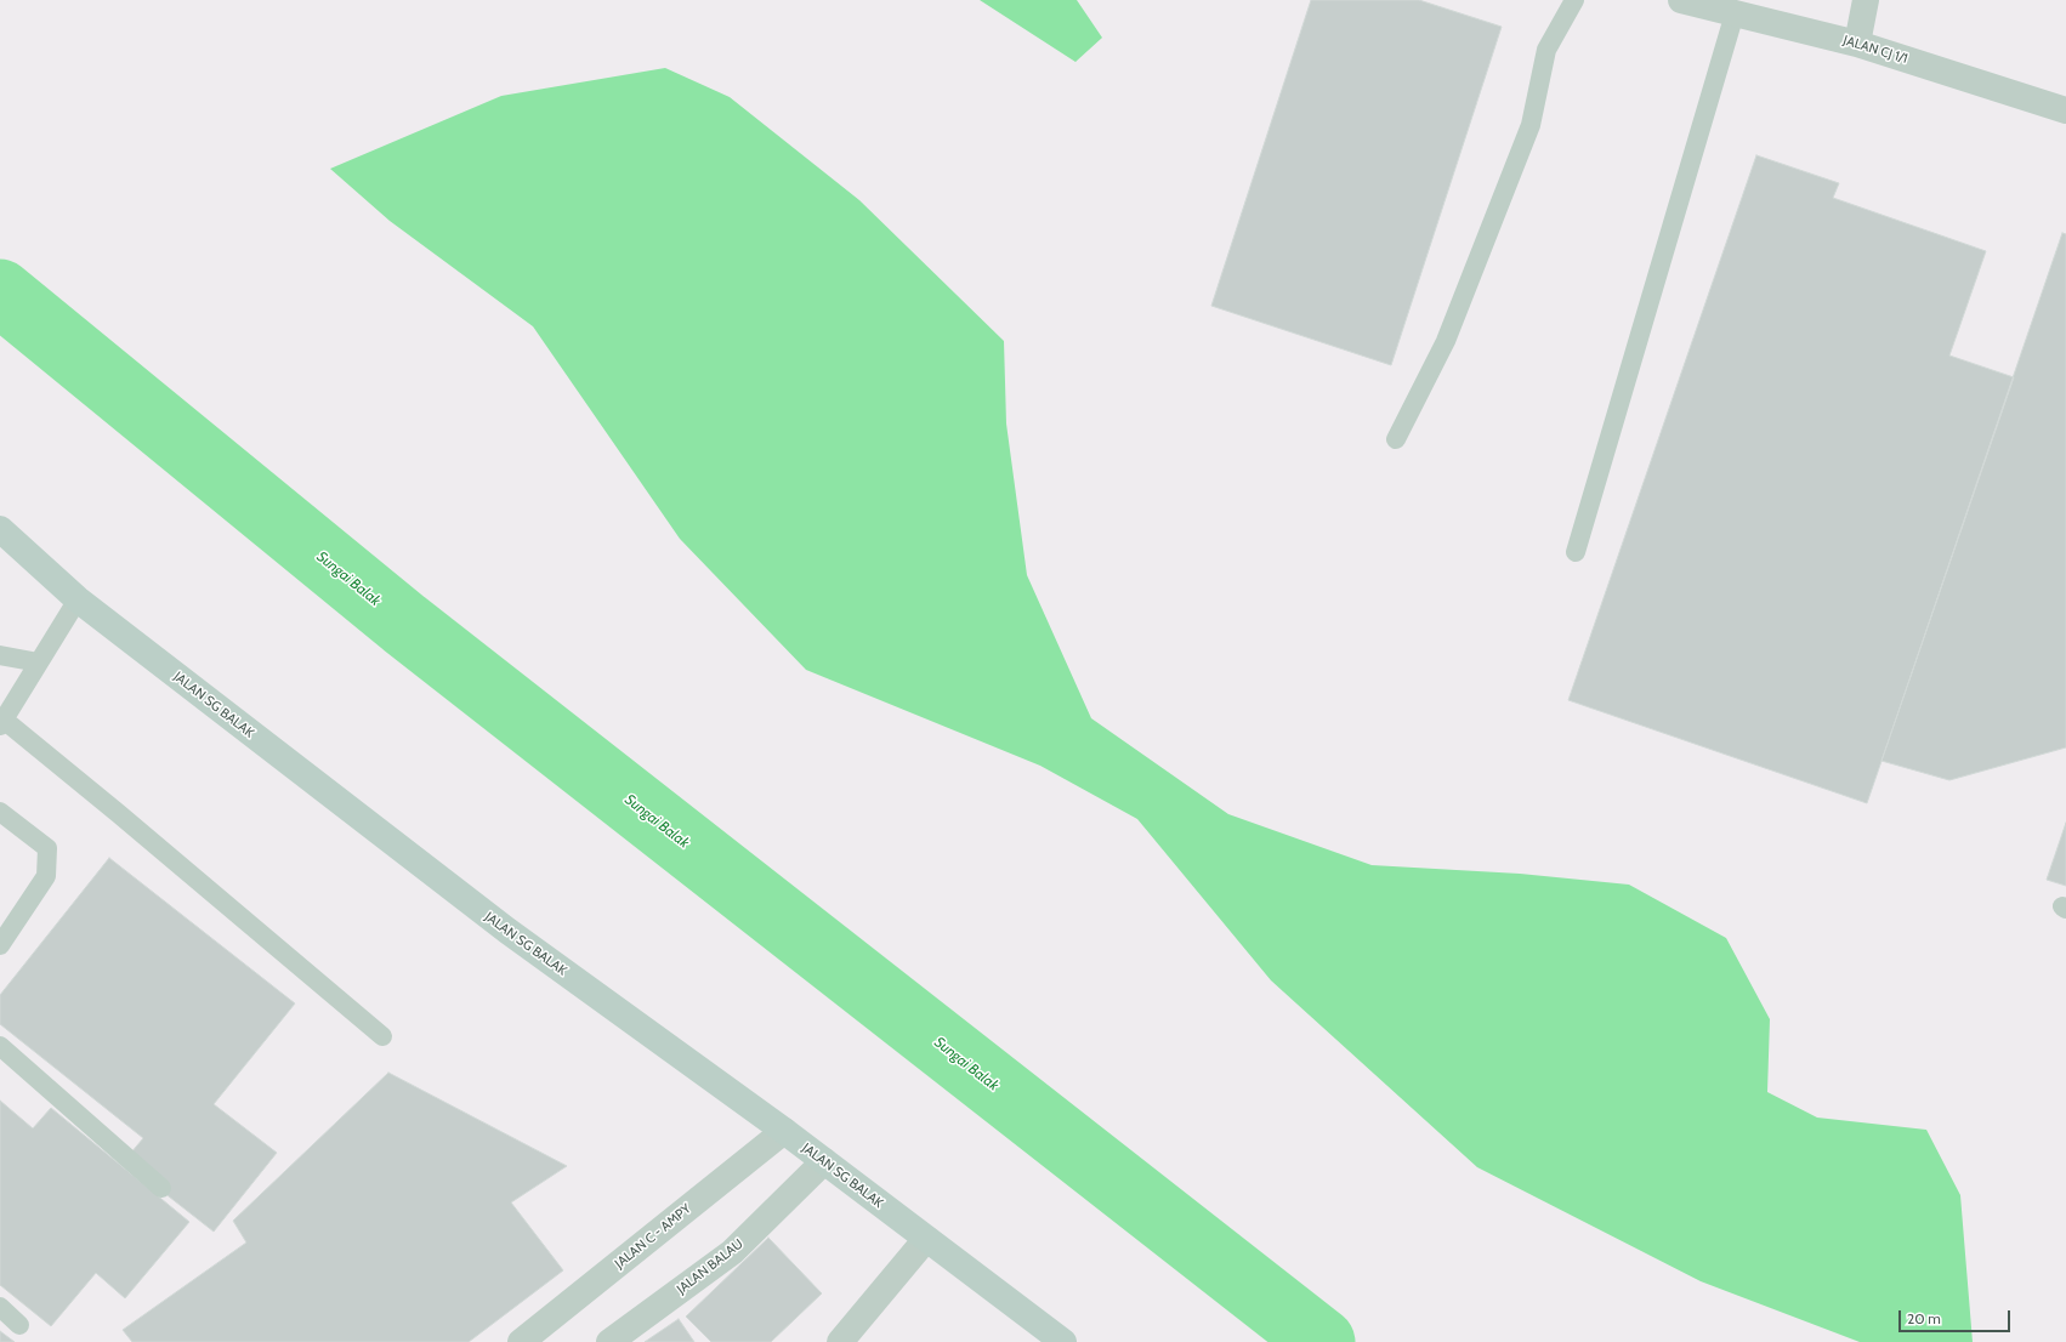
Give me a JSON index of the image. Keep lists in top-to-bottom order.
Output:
{
  "streets": {
    "street": [
      "JALAN CJ 1/1",
      "JALAN SG BALAK",
      "JALAN C - AMPY",
      "JALAN BALAU"
    ]
  },
  "crossings": [
    ["JALAN SG BALAK", "JALAN C - AMPY"],
    ["JALAN SG BALAK", "JALAN BALAU"]
  ],
  "water": ["Sungai Balak"],
  "scale_bar": "20 m"
}
